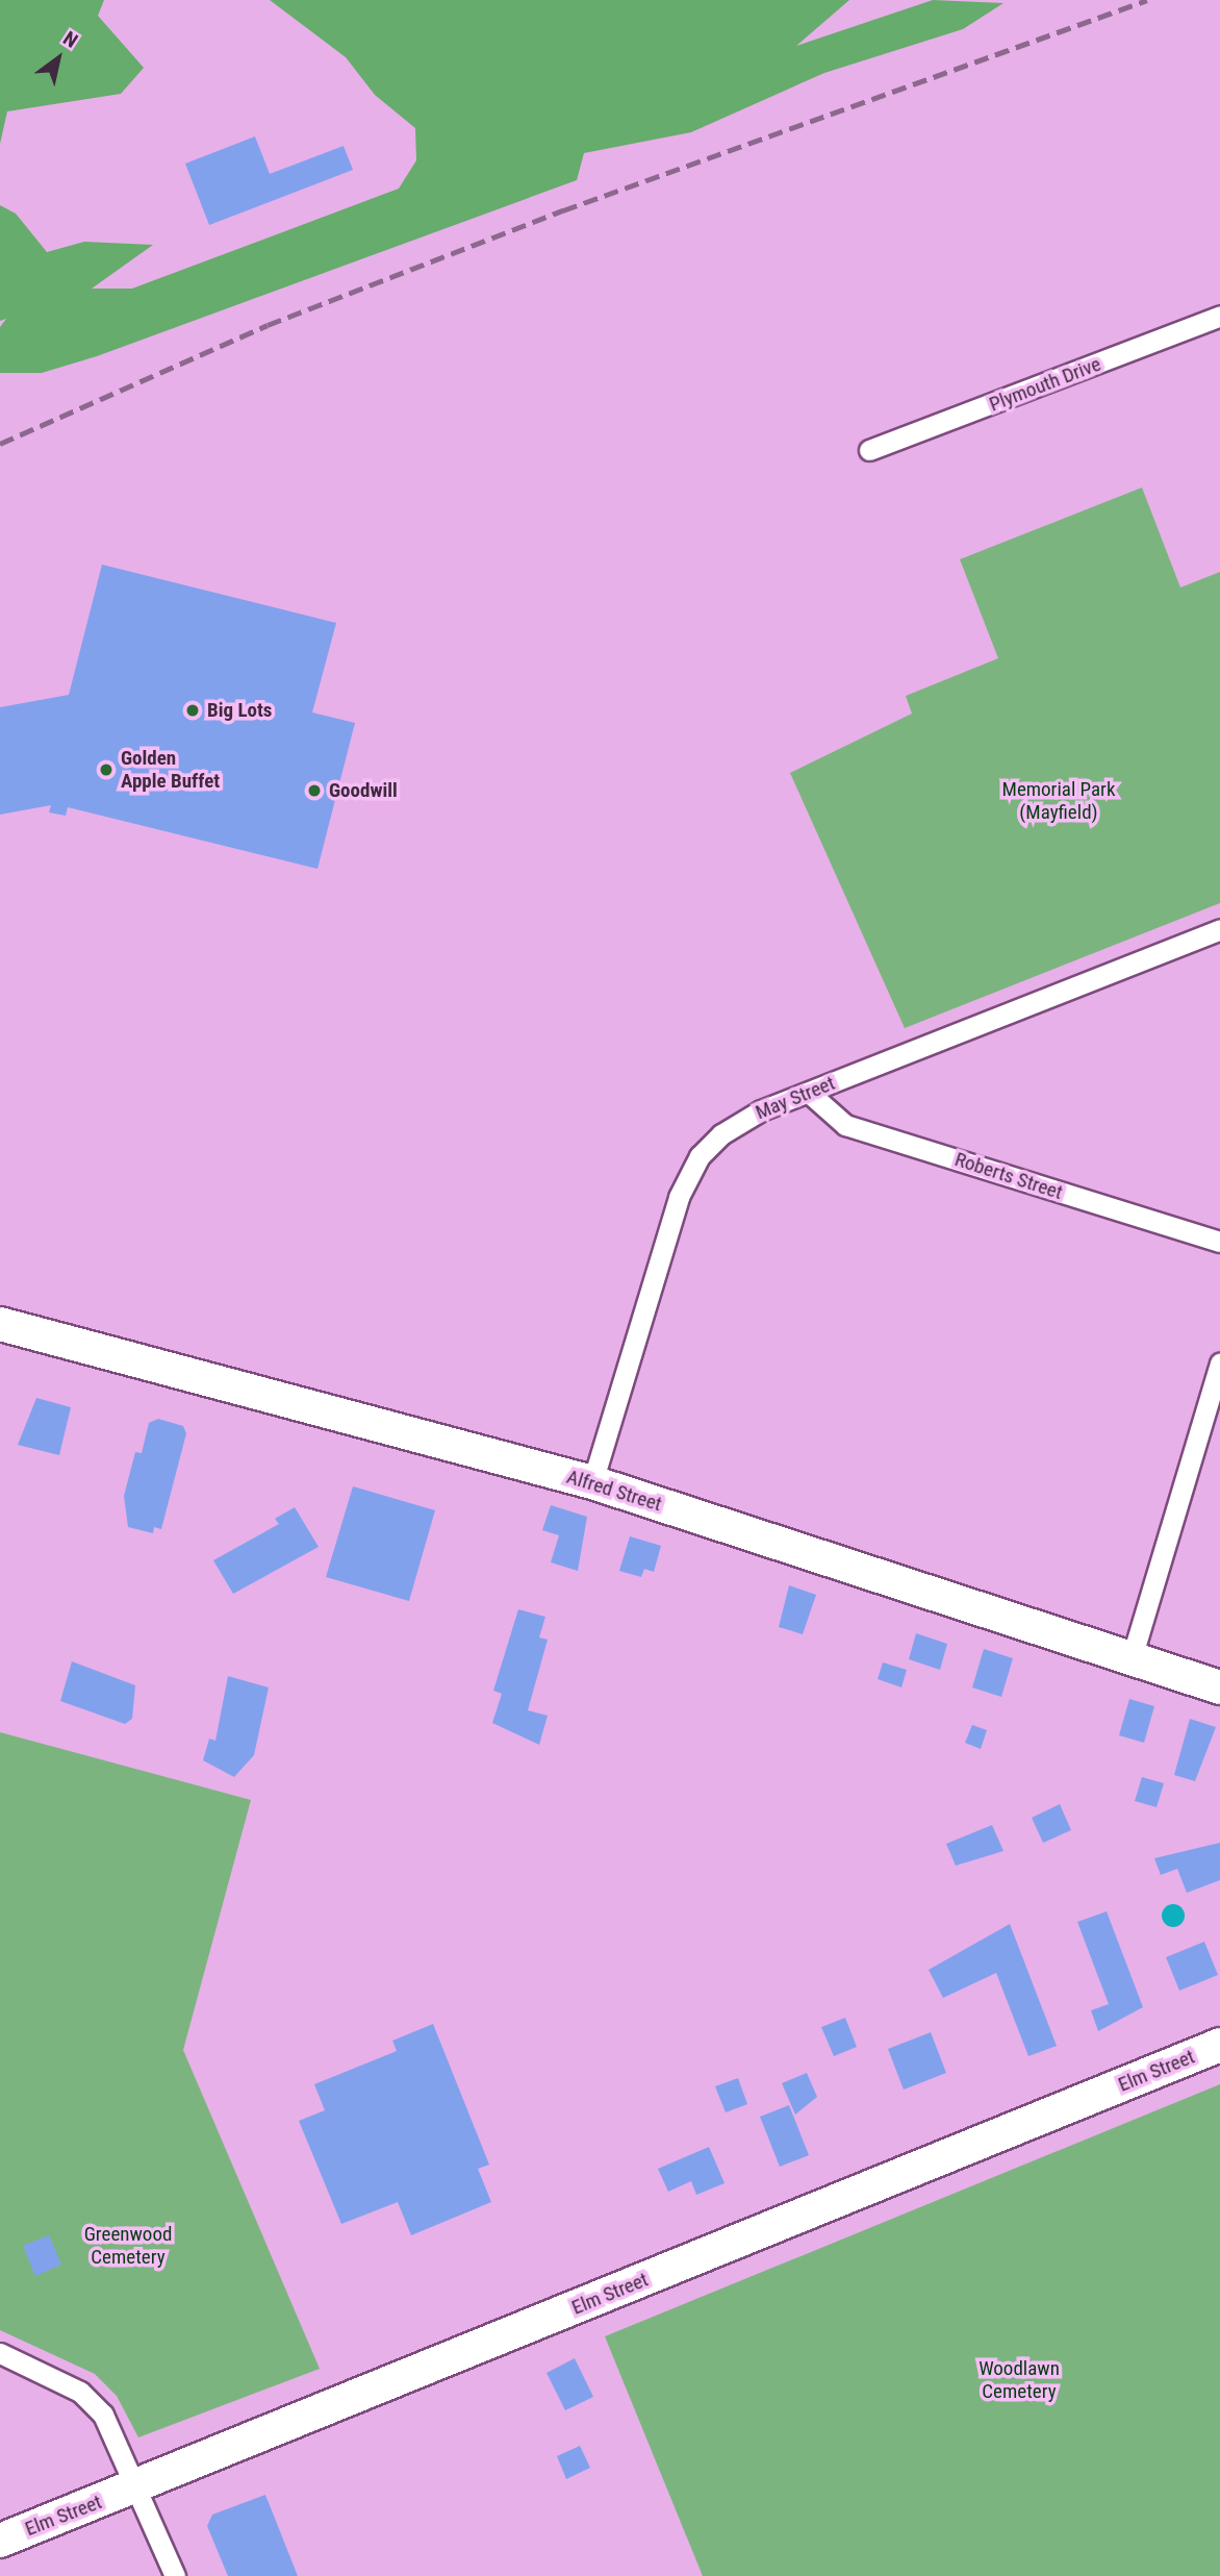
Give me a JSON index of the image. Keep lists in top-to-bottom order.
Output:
{
  "streets": {
    "main road": ["Alfred Street", "Elm Street"],
    "street": ["Plymouth Drive", "May Street", "Roberts Street"]
  },
  "crossings": [
    ["May Street", "Roberts Street"],
    ["May Street", "Alfred Street"]
  ],
  "parks": ["Memorial Park (Mayfield)", "Greenwood Cemetery", "Woodlawn Cemetery"],
  "places": ["Big Lots", "Golden Apple Buffet", "Goodwill"],
  "north": "top right"
}
